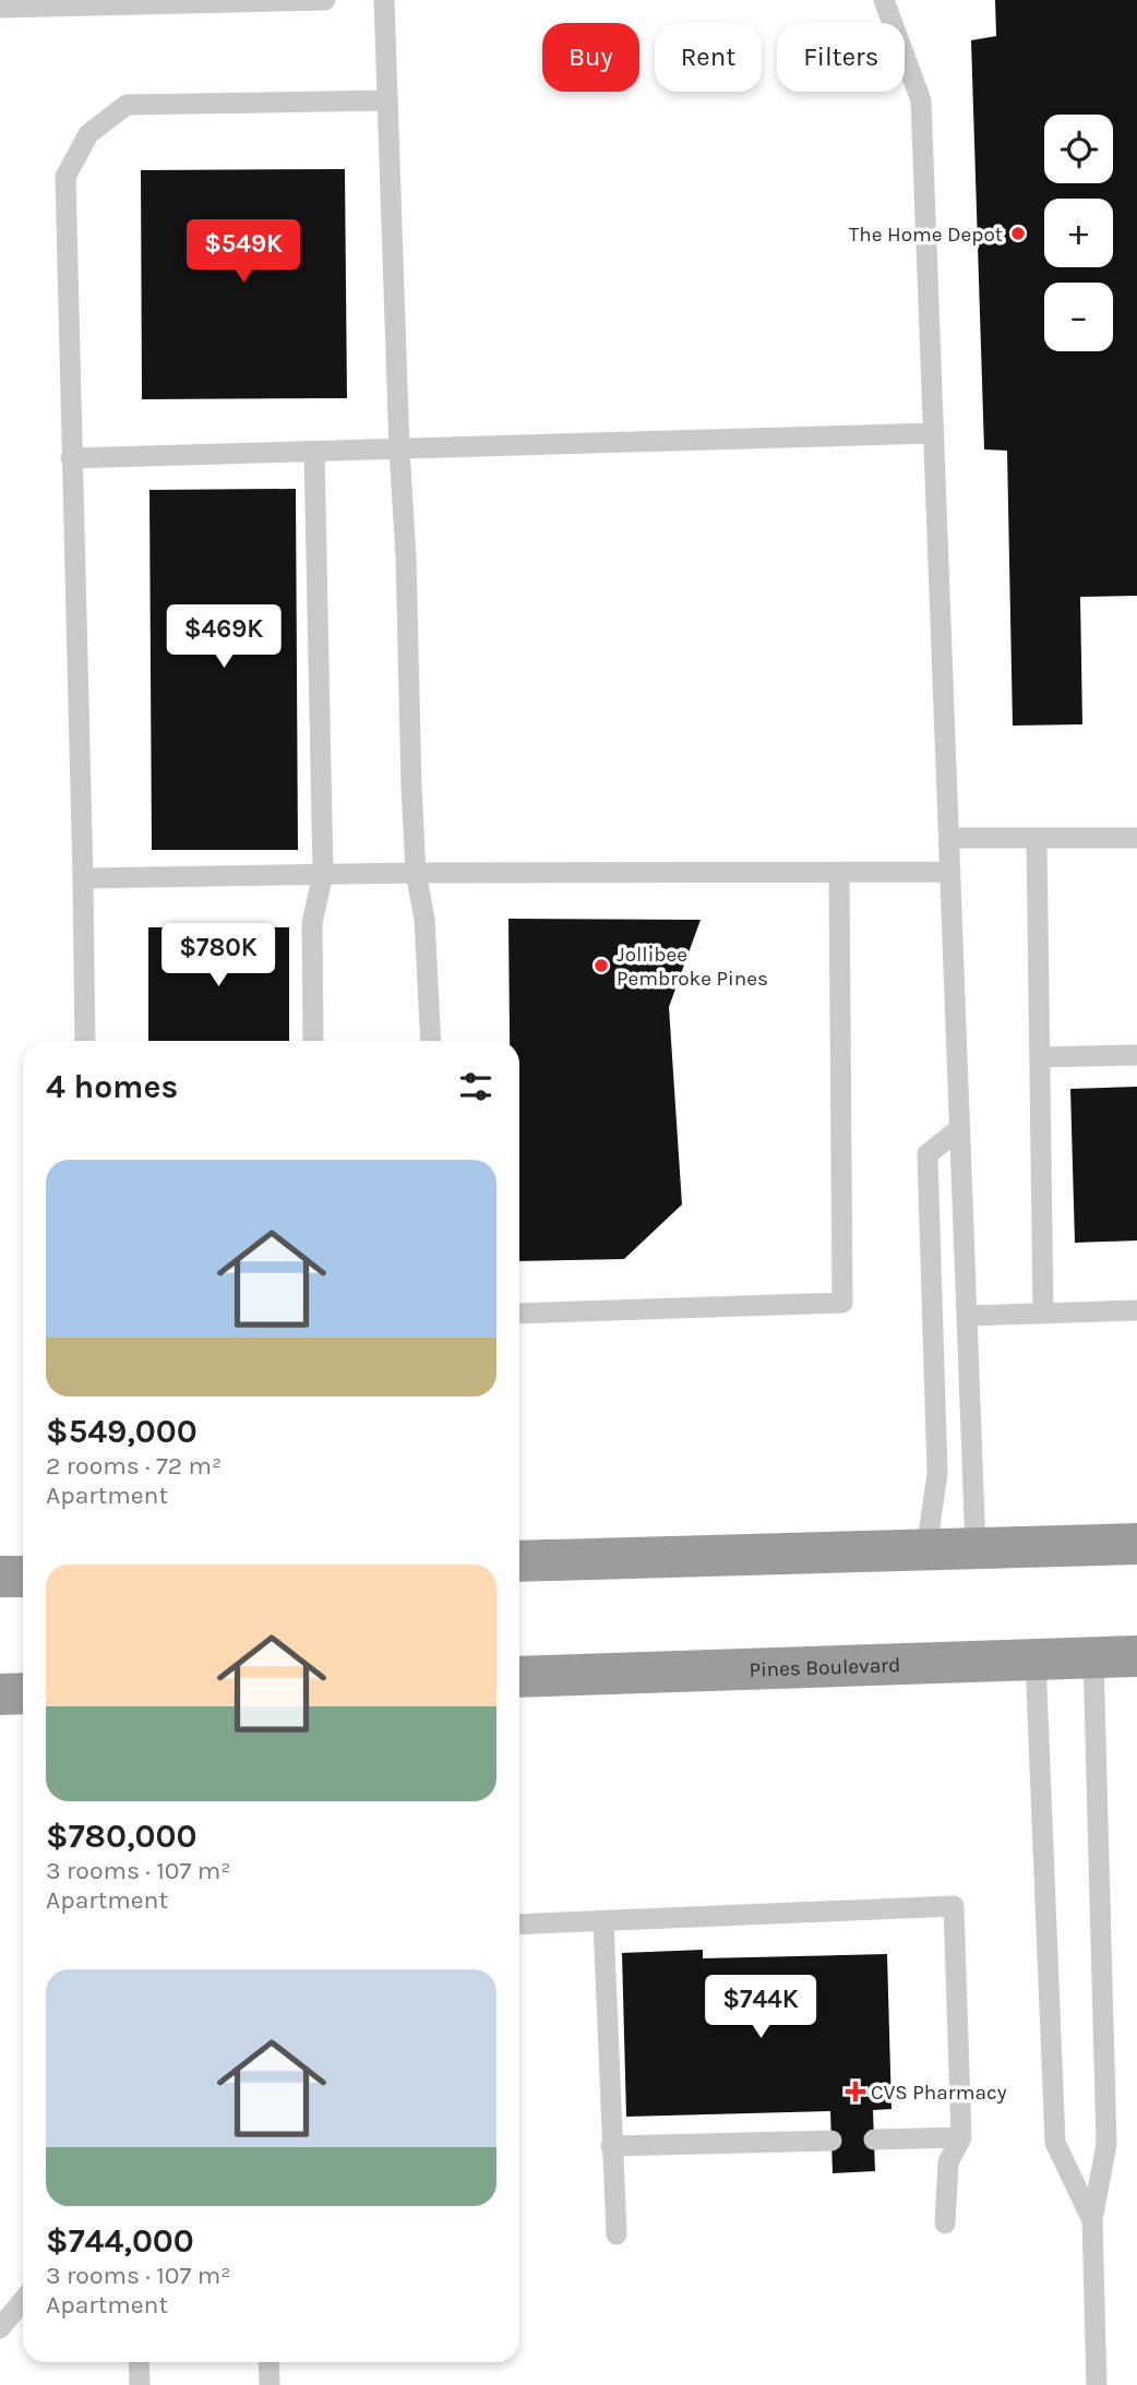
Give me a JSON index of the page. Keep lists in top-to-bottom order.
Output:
{
  "streets": {
    "highway": ["Pines Boulevard"]
  },
  "places": {
    "other": ["The Home Depot", "Jollibee Pembroke Pines"],
    "health": ["CVS Pharmacy"]
  },
  "page": {
    "chip": ["Buy", "Rent", "Filters"],
    "map_buttons": ["+", "−"],
    "price": [
      "$549K",
      "$469K",
      "$780K",
      "$744K"
    ],
    "heading": "4 homes",
    "list": [
      {
        "name": "$549,000",
        "note": "2 rooms · 72 m² · Apartment"
      },
      {
        "name": "$780,000",
        "note": "3 rooms · 107 m² · Apartment"
      },
      {
        "name": "$744,000",
        "note": "3 rooms · 107 m² · Apartment"
      }
    ]
  }
}
